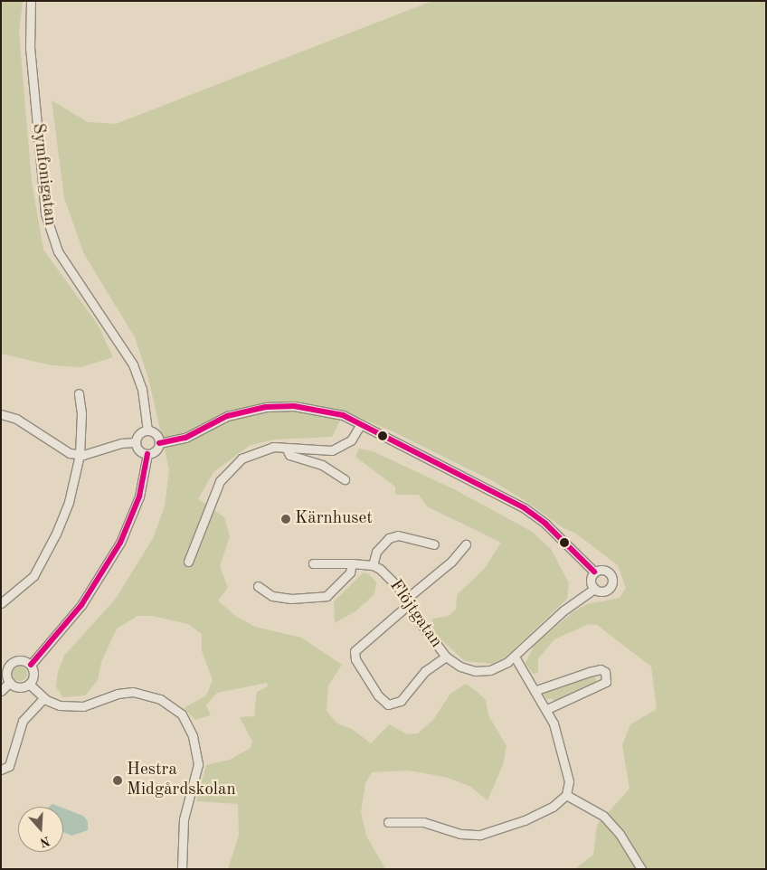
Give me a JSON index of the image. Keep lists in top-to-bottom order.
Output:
{
  "streets": {
    "street": ["Symfonigatan", "Flöjtgatan"]
  },
  "places": ["Kärnhuset", "Hestra Midgårdskolan"],
  "north": "bottom"
}
